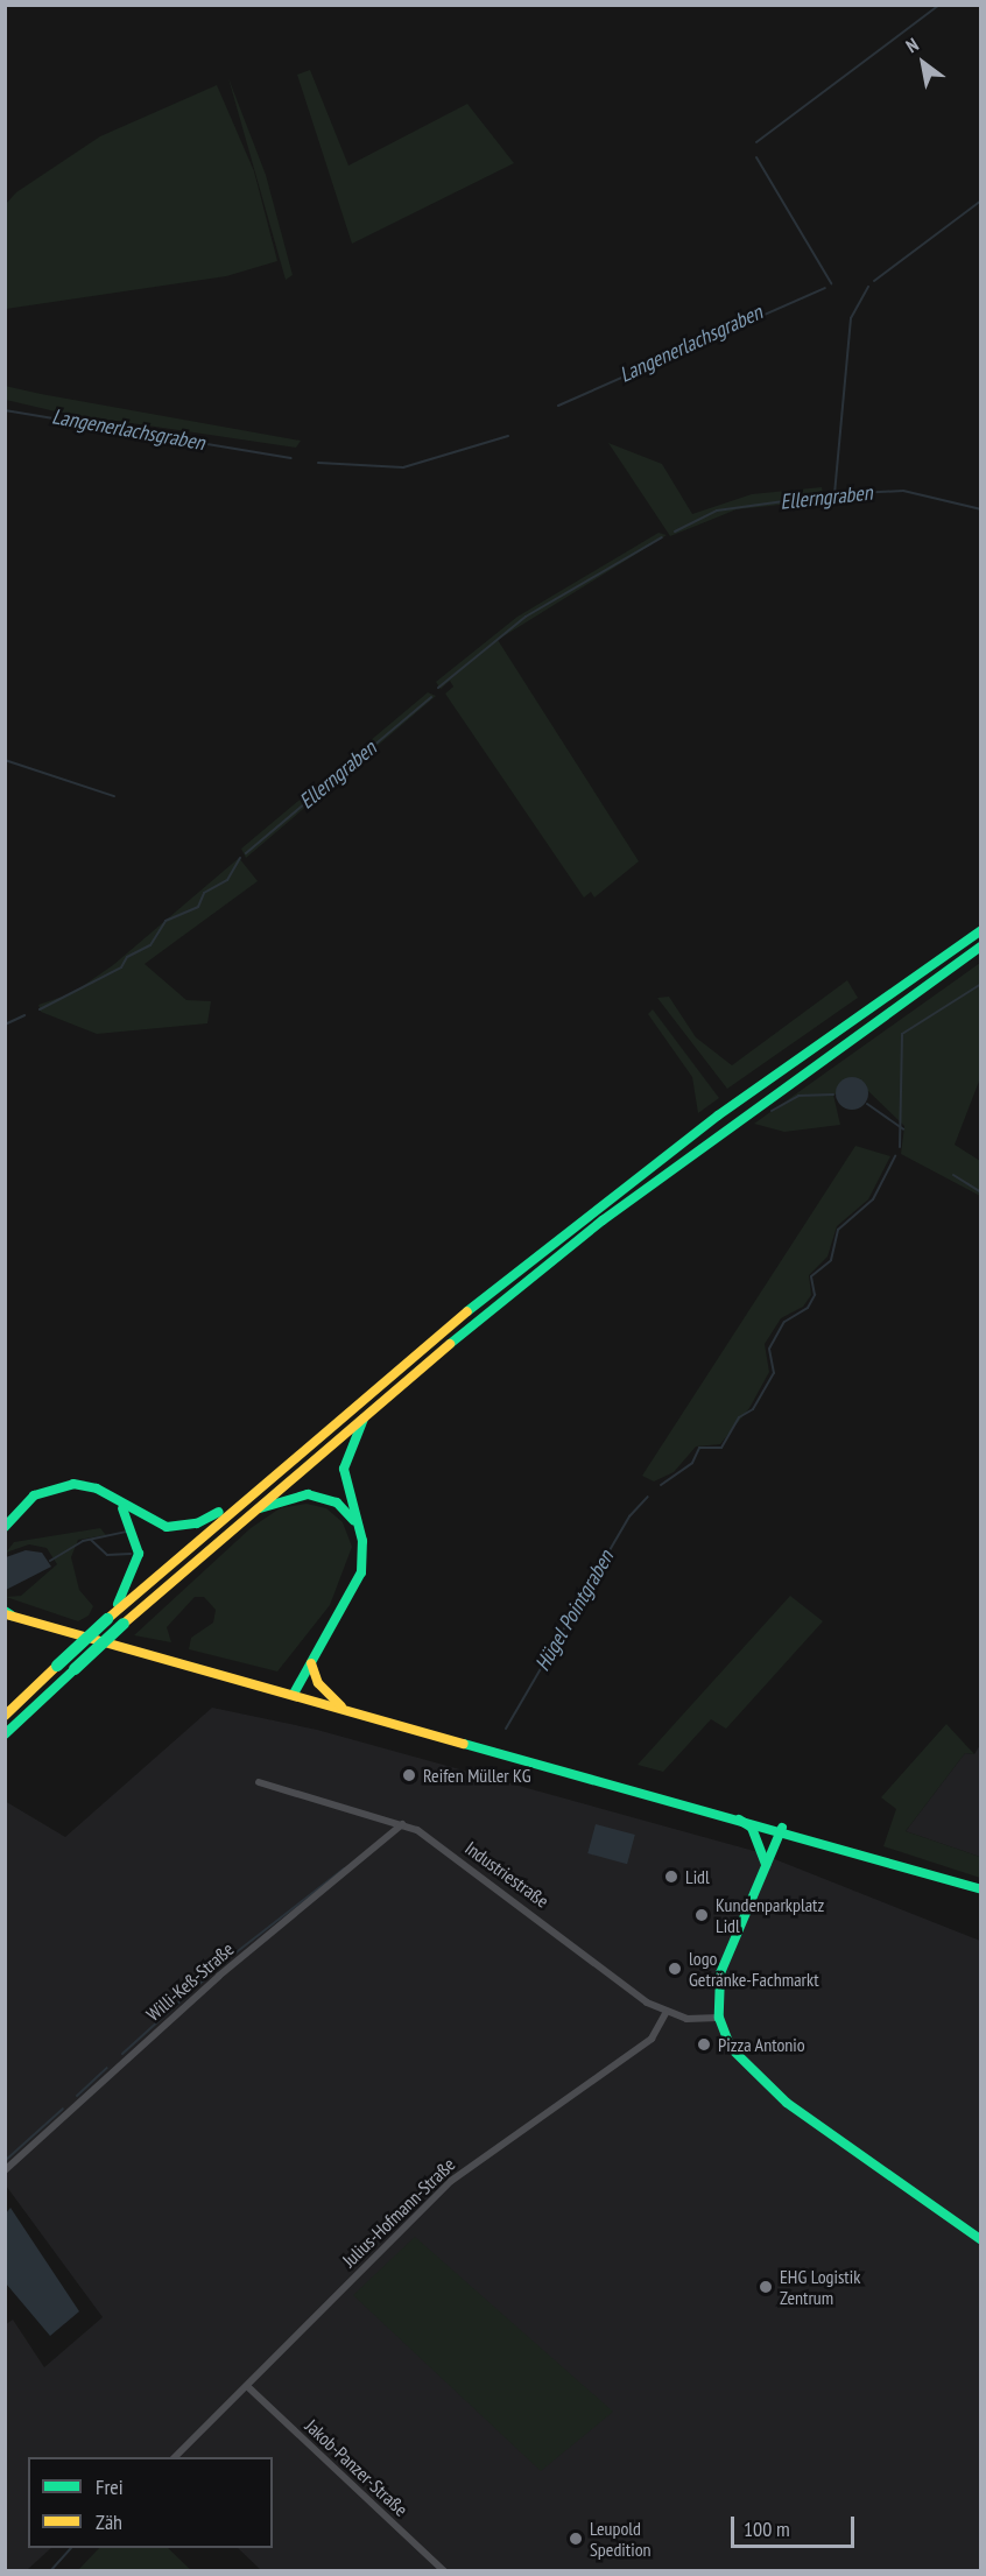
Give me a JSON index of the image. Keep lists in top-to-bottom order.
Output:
{
  "streets": {
    "street": [
      "Industriestraße",
      "Willi-Keß-Straße",
      "Julius-Hofmann-Straße",
      "Jakob-Panzer-Straße"
    ]
  },
  "crossings": [
    ["Industriestraße", "Willi-Keß-Straße"],
    ["Industriestraße", "Julius-Hofmann-Straße"],
    ["Julius-Hofmann-Straße", "Jakob-Panzer-Straße"]
  ],
  "water": ["Langenerlachsgraben", "Ellerngraben", "Hügel Pointgraben"],
  "places": [
    "Reifen Müller KG",
    "Lidl",
    "Kundenparkplatz Lidl",
    "logo Getränke-Fachmarkt",
    "Pizza Antonio",
    "EHG Logistik Zentrum",
    "Leupold Spedition"
  ],
  "legend": ["Frei", "Zäh"],
  "scale_bar": "100 m",
  "north": "top left"
}
